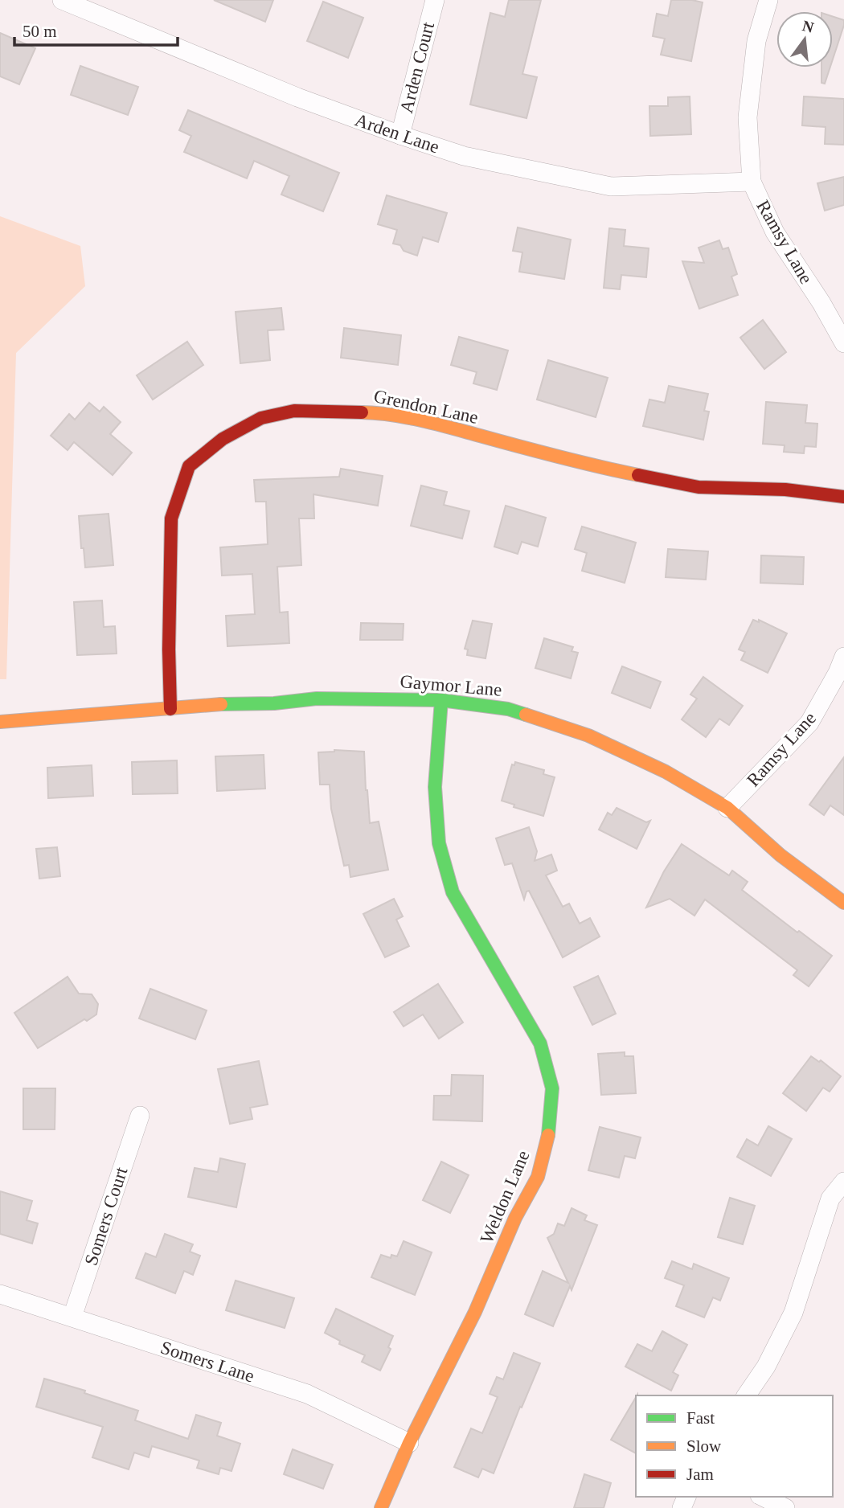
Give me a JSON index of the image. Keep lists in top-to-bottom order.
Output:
{
  "streets": {
    "street": [
      "Arden Court",
      "Arden Lane",
      "Ramsy Lane",
      "Grendon Lane",
      "Gaymor Lane",
      "Weldon Lane",
      "Somers Court",
      "Somers Lane"
    ]
  },
  "crossings": [
    ["Arden Court", "Arden Lane"],
    ["Arden Lane", "Ramsy Lane"],
    ["Ramsy Lane", "Gaymor Lane"],
    ["Grendon Lane", "Gaymor Lane"],
    ["Gaymor Lane", "Weldon Lane"],
    ["Weldon Lane", "Somers Lane"],
    ["Somers Court", "Somers Lane"]
  ],
  "legend": ["Fast", "Slow", "Jam"],
  "scale_bar": "50 m",
  "north": "top"
}
